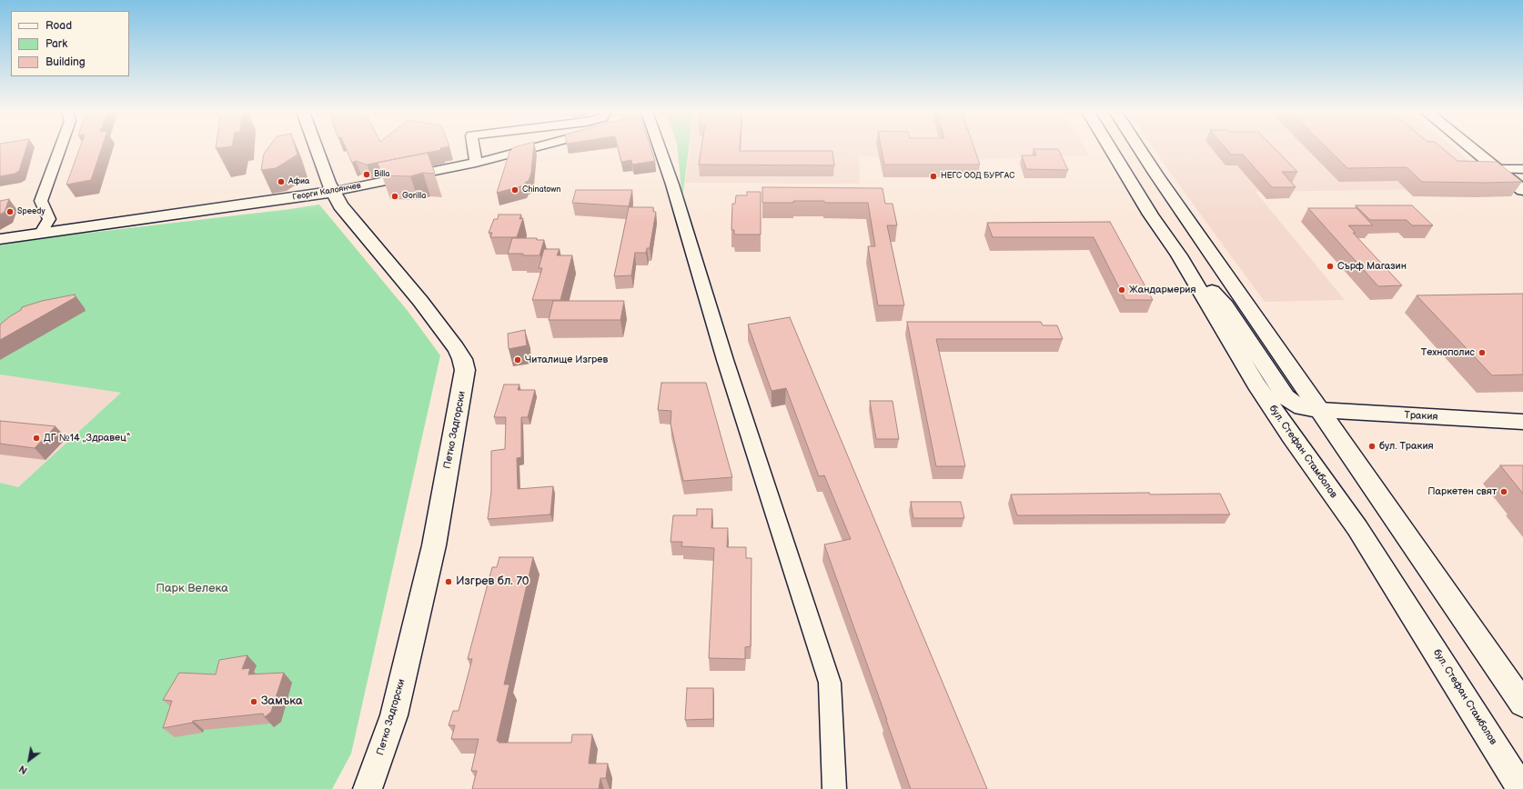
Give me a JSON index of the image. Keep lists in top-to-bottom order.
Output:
{
  "streets": {
    "main road": [
      "Георги Калоянчев",
      "Тракия",
      "Петко Задгорски",
      "бул. Стефан Стамболов"
    ]
  },
  "crossings": [
    ["Георги Калоянчев", "Петко Задгорски"],
    ["Тракия", "бул. Стефан Стамболов"]
  ],
  "parks": ["Парк Велека"],
  "places": [
    "Billa",
    "НЕГС ООД БУРГАС",
    "Афиа",
    "Chinatown",
    "Gorilla",
    "Speedy",
    "Сърф Магазин",
    "Жандармерия",
    "Технополис",
    "Читалище Изгрев",
    "ДГ №14 „Здравец“",
    "бул. Тракия",
    "Паркетен свят",
    "Изгрев бл. 70",
    "Замъка"
  ],
  "legend": ["Road", "Park", "Building"],
  "north": "bottom left"
}
